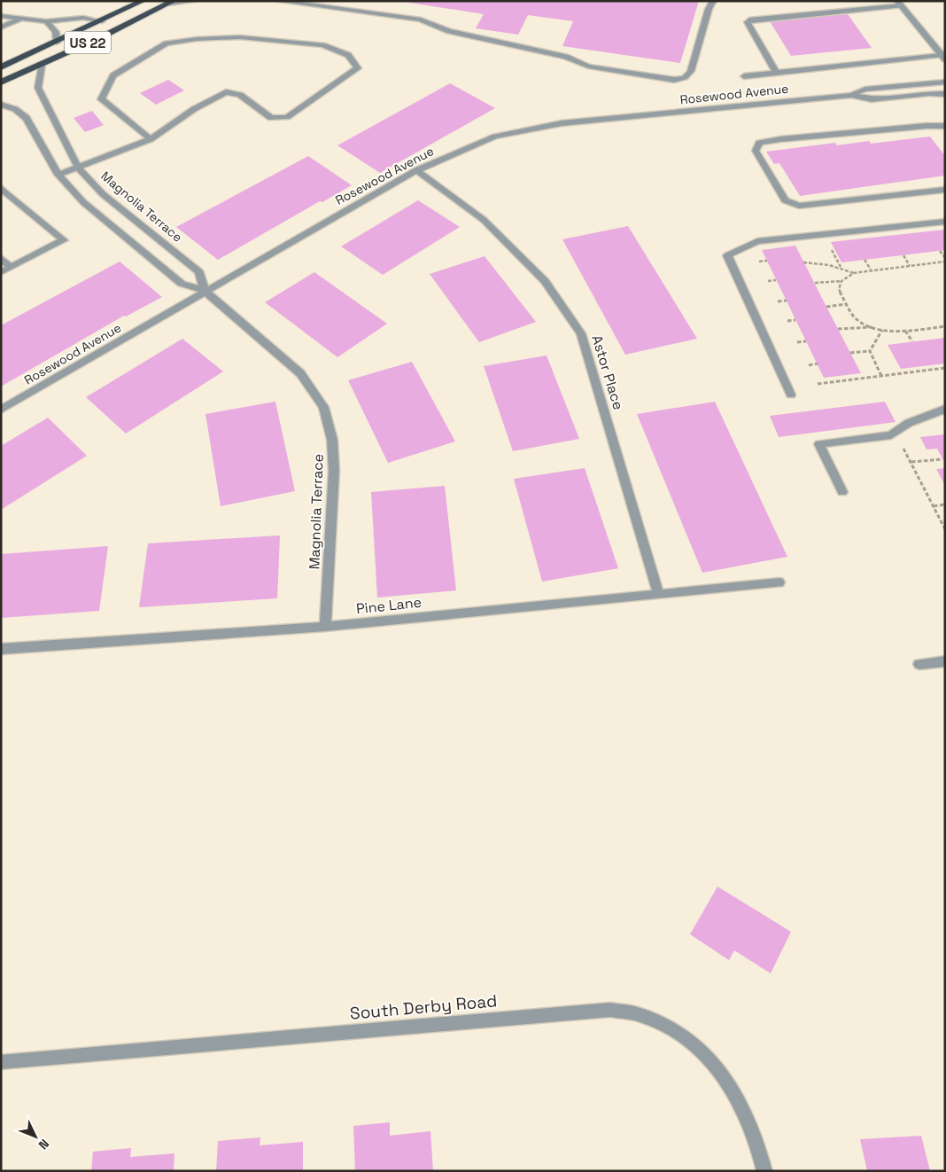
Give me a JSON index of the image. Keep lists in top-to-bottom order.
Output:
{
  "streets": {
    "highway": ["US 22"],
    "street": [
      "Rosewood Avenue",
      "Magnolia Terrace",
      "Astor Place",
      "Pine Lane",
      "South Derby Road"
    ]
  },
  "crossings": [
    ["US 22", "Magnolia Terrace"],
    ["Rosewood Avenue", "Magnolia Terrace"],
    ["Rosewood Avenue", "Astor Place"],
    ["Magnolia Terrace", "Pine Lane"],
    ["Astor Place", "Pine Lane"]
  ],
  "north": "bottom right"
}
